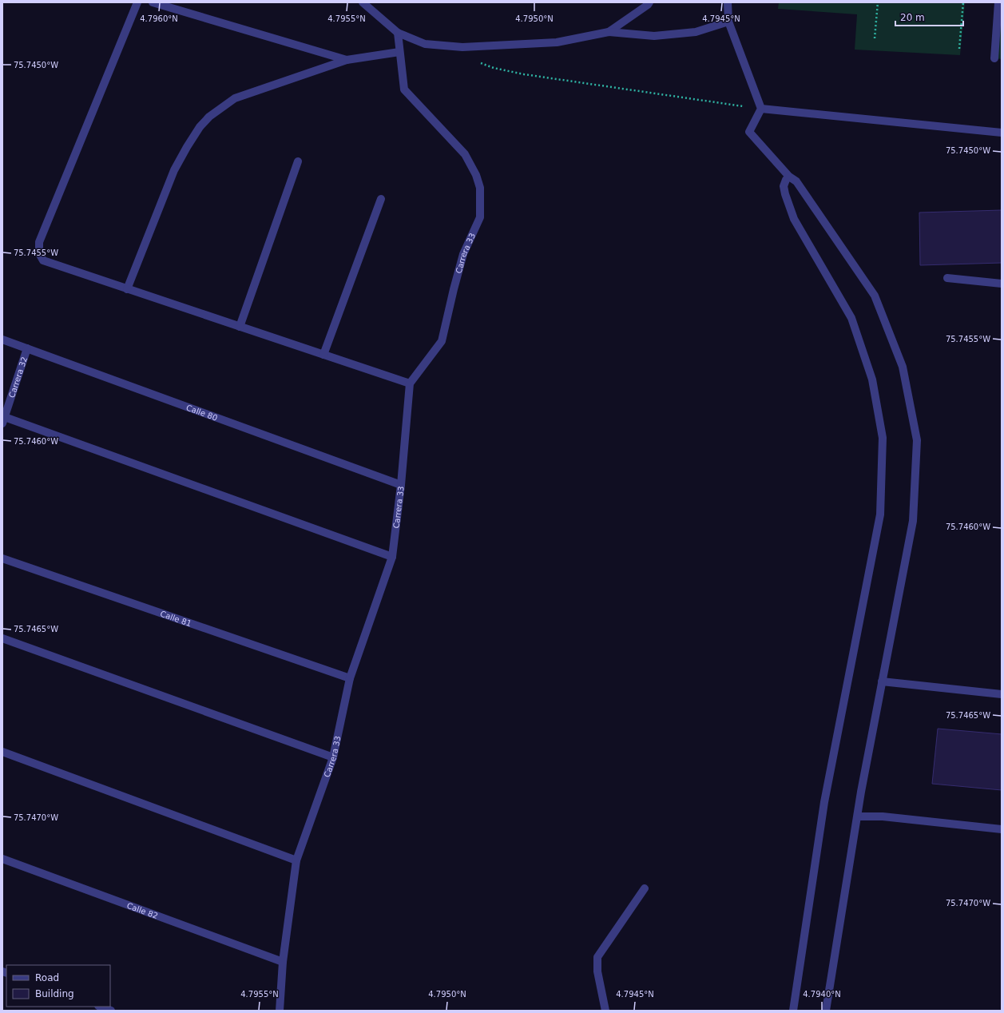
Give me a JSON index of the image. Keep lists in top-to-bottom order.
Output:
{
  "streets": {
    "street": [
      "Carrera 33",
      "Carrera 32",
      "Calle 80",
      "Calle 81",
      "Calle 82"
    ]
  },
  "crossings": [
    ["Carrera 33", "Calle 80"],
    ["Carrera 33", "Calle 81"],
    ["Carrera 33", "Calle 82"],
    ["Carrera 32", "Calle 80"]
  ],
  "legend": ["Road", "Building"],
  "scale_bar": "20 m",
  "coordinates": [
    "4.7960°N",
    "4.7955°N",
    "4.7950°N",
    "4.7945°N",
    "75.7450°W",
    "75.7455°W",
    "75.7460°W",
    "75.7465°W",
    "75.7470°W",
    "4.7940°N"
  ]
}
